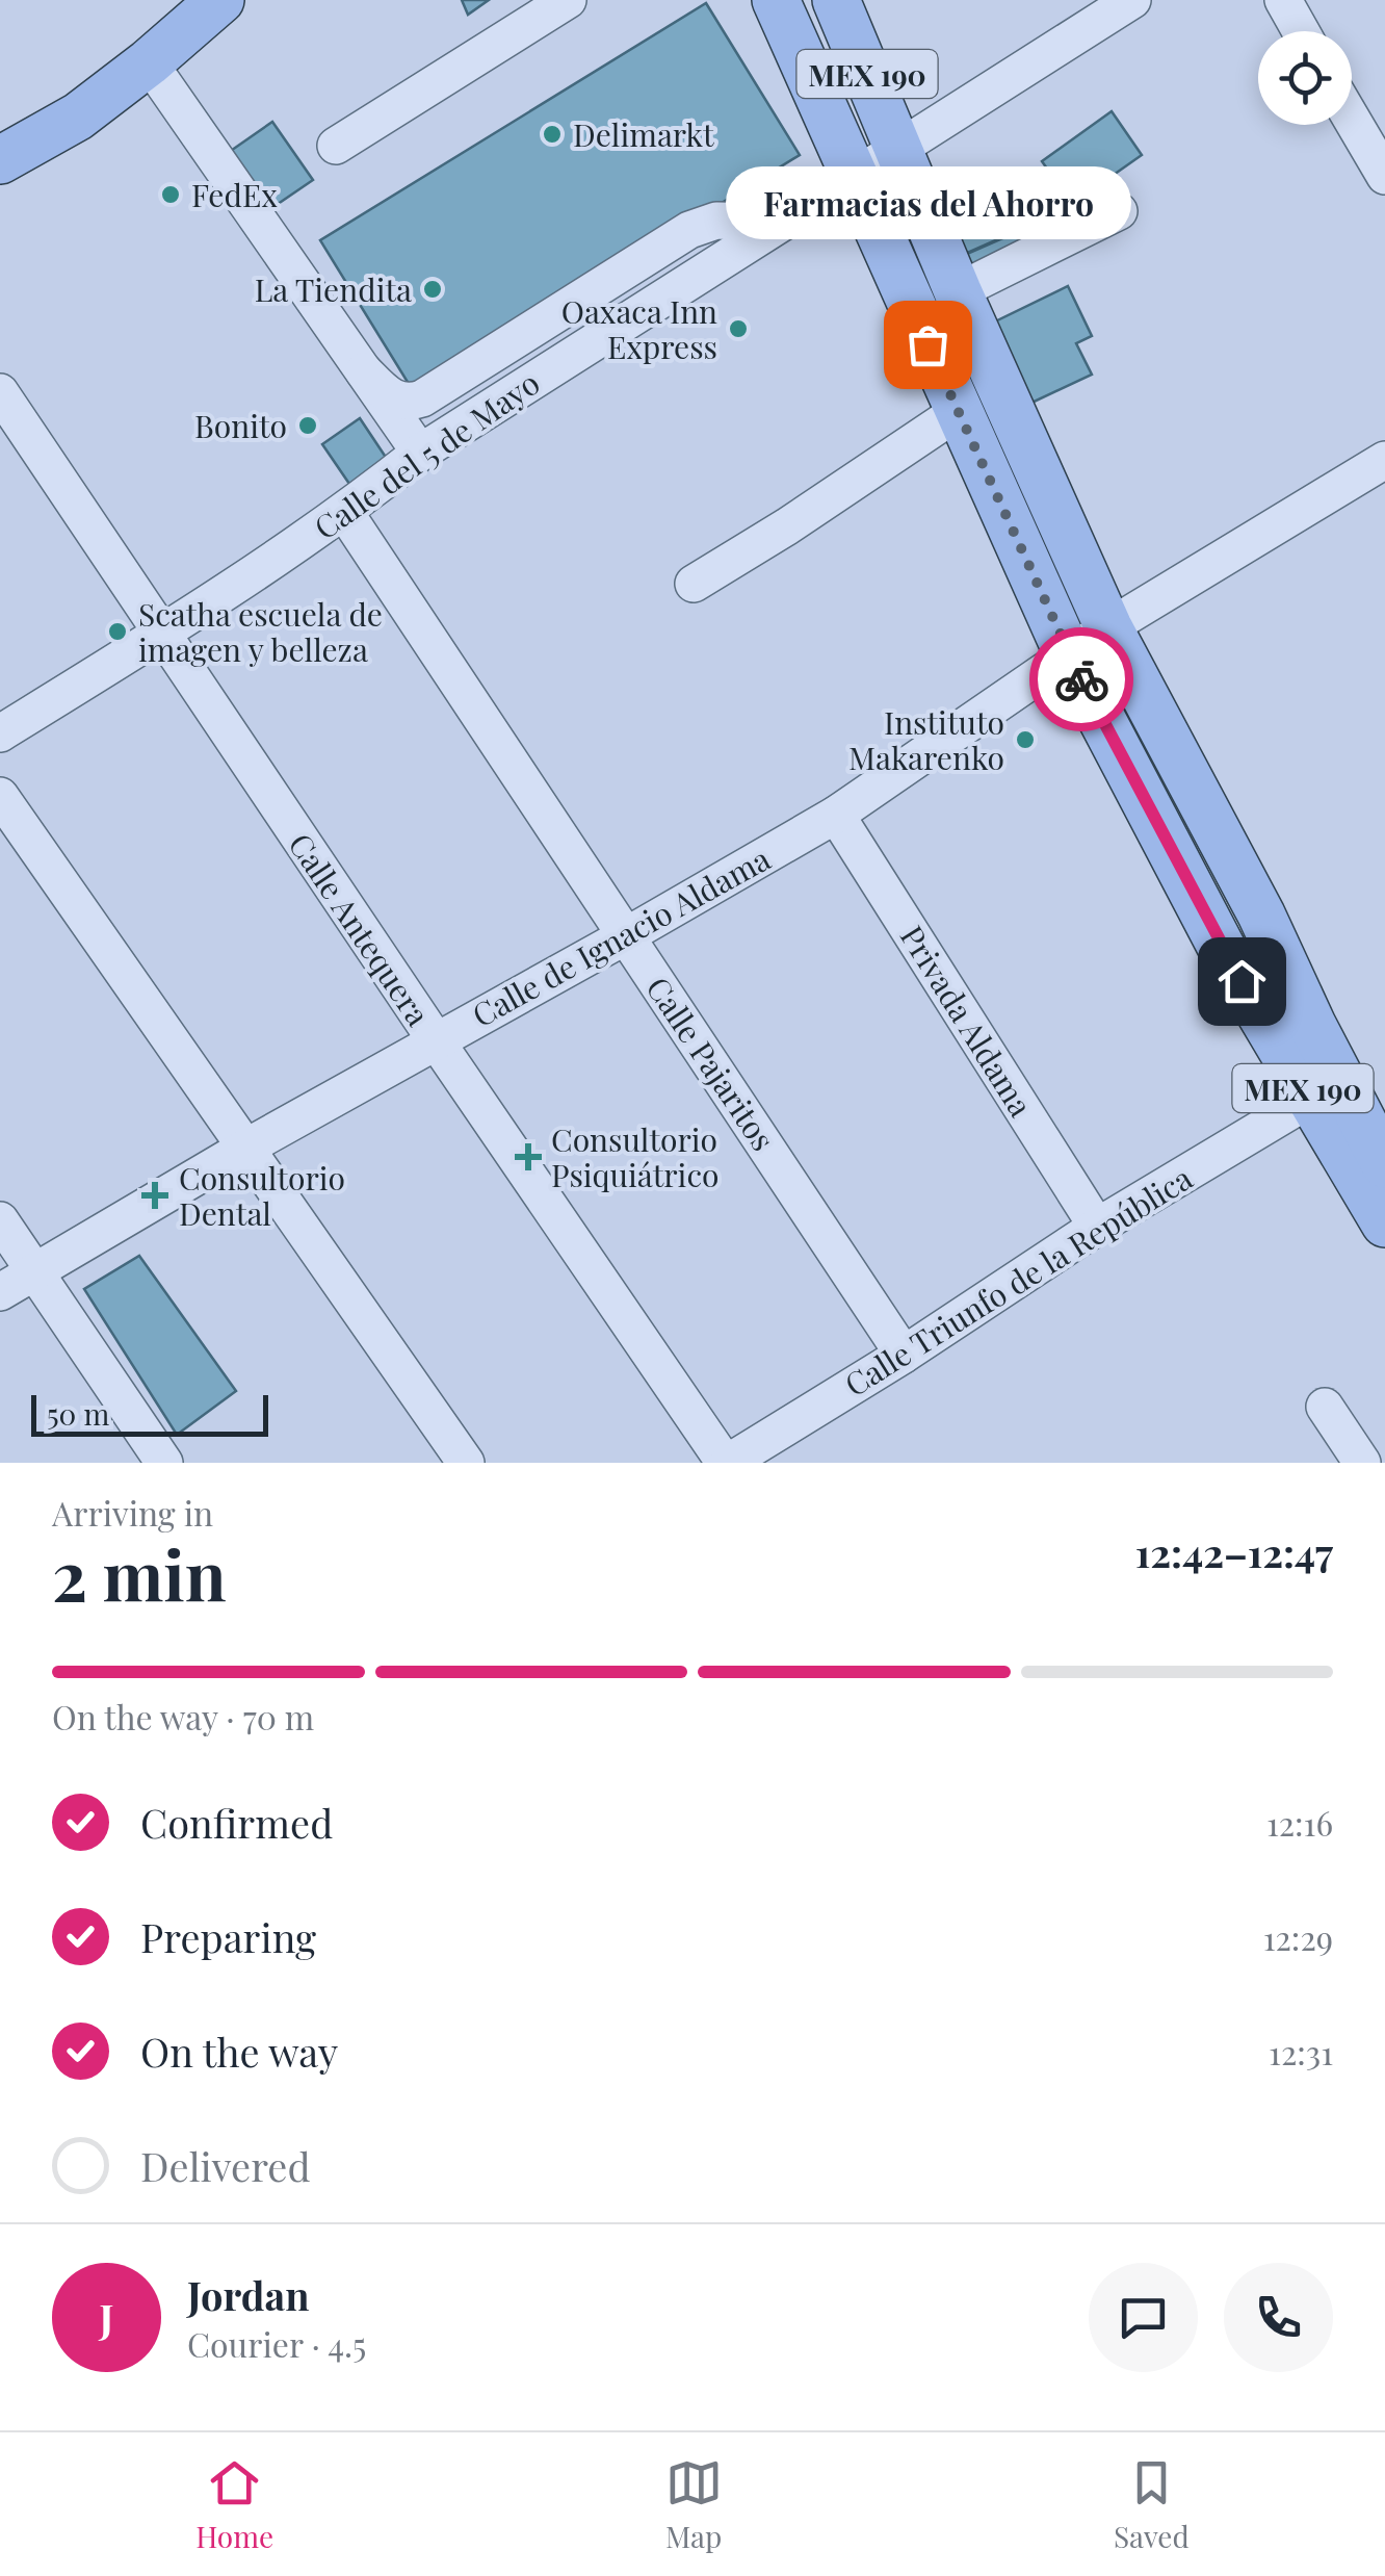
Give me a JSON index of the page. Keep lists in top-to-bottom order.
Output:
{
  "streets": {
    "main road": ["MEX 190"],
    "street": [
      "Calle del 5 de Mayo",
      "Calle Antequera",
      "Calle de Ignacio Aldama",
      "Privada Aldama",
      "Calle Pajaritos",
      "Calle Triunfo de la República"
    ]
  },
  "crossings": [
    ["MEX 190", "Calle del 5 de Mayo"],
    ["MEX 190", "Calle de Ignacio Aldama"],
    ["MEX 190", "Calle Triunfo de la República"],
    ["Calle del 5 de Mayo", "Calle Antequera"],
    ["Calle del 5 de Mayo", "Calle Pajaritos"],
    ["Calle Antequera", "Calle de Ignacio Aldama"],
    ["Calle Antequera", "Calle Triunfo de la República"],
    ["Calle de Ignacio Aldama", "Privada Aldama"],
    ["Calle de Ignacio Aldama", "Calle Pajaritos"],
    ["Privada Aldama", "Calle Triunfo de la República"],
    ["Calle Pajaritos", "Calle Triunfo de la República"]
  ],
  "places": {
    "other": [
      "Delimarkt",
      "FedEx",
      "La Tiendita",
      "Oaxaca Inn Express",
      "Farmacias del Ahorro",
      "Bonito",
      "Scatha escuela de imagen y belleza",
      "Instituto Makarenko"
    ],
    "health": ["Consultorio Psiquiátrico", "Consultorio Dental"]
  },
  "scale_bar": "50 m",
  "page": {
    "bubble": "Farmacias del Ahorro",
    "scale": "50 m",
    "heading": ["2 min", "Arriving in", "12:42–12:47"],
    "panel": ["Jordan", "Courier · 4.5"],
    "bar": "On the way · 70 m",
    "list": [
      ["Confirmed", "12:16"],
      ["Preparing", "12:29"],
      ["On the way", "12:31"],
      "Delivered"
    ],
    "round": "J",
    "tabs": ["Home", "Map", "Saved"]
  }
}
